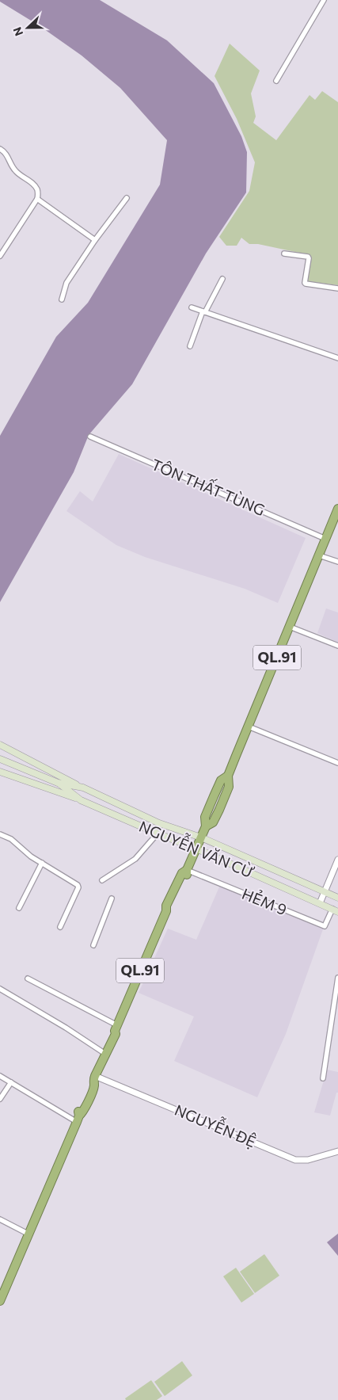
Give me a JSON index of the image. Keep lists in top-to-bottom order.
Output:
{
  "streets": {
    "highway": ["QL.91"],
    "main road": ["NGUYỄN VĂN CỪ"],
    "street": ["TÔN THẤT TÙNG", "HẺM 9", "NGUYỄN ĐỆ"]
  },
  "crossings": [
    ["TÔN THẤT TÙNG", "QL.91"],
    ["QL.91", "NGUYỄN VĂN CỪ"],
    ["QL.91", "HẺM 9"],
    ["QL.91", "NGUYỄN ĐỆ"],
    ["NGUYỄN VĂN CỪ", "HẺM 9"]
  ],
  "north": "left"
}
